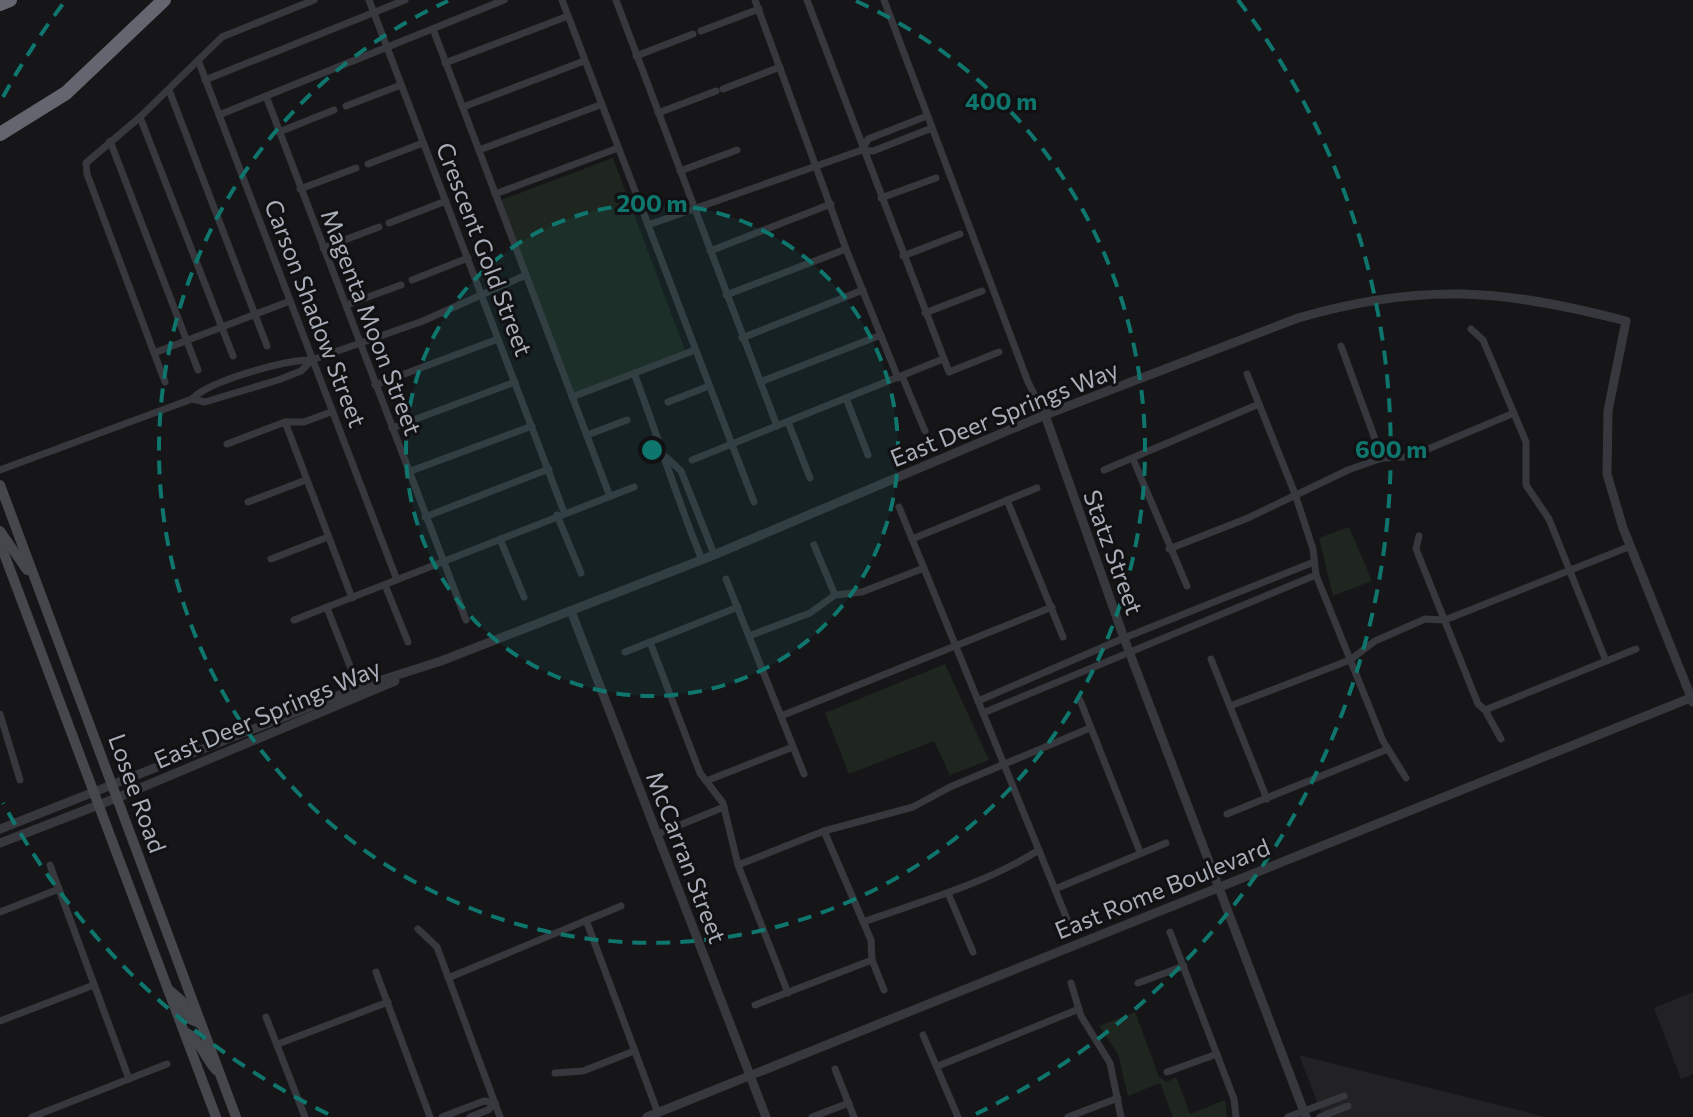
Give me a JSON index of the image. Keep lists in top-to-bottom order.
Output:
{
  "streets": {
    "main road": ["Losee Road"],
    "street": [
      "Crescent Gold Street",
      "Carson Shadow Street",
      "Magenta Moon Street",
      "East Deer Springs Way",
      "Statz Street",
      "McCarran Street",
      "East Rome Boulevard"
    ]
  },
  "crossings": [
    ["East Deer Springs Way", "Statz Street"],
    ["East Deer Springs Way", "Losee Road"],
    ["East Deer Springs Way", "McCarran Street"],
    ["Statz Street", "East Rome Boulevard"],
    ["McCarran Street", "East Rome Boulevard"]
  ],
  "rings": ["400 m", "200 m", "600 m"]
}
